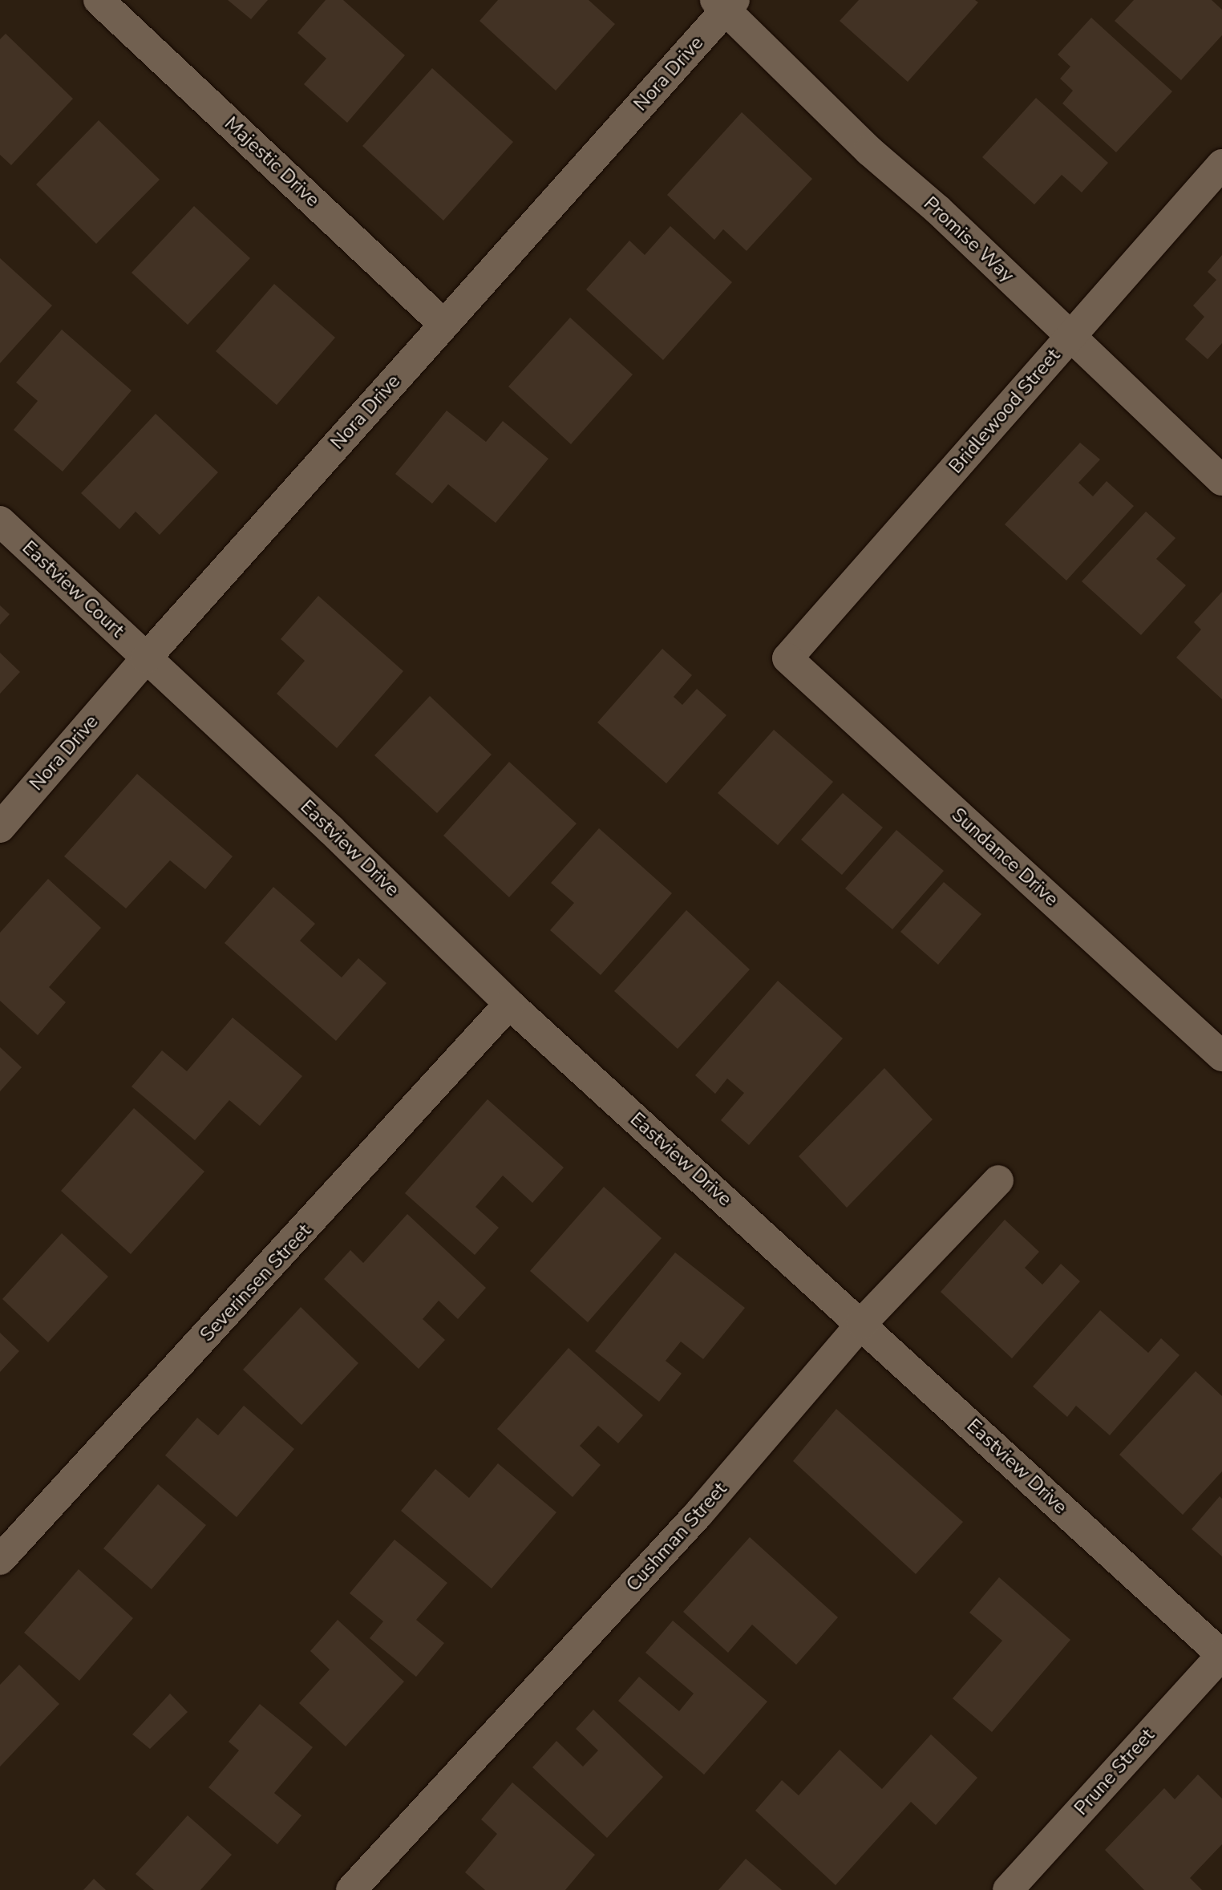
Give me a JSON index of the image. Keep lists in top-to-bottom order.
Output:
{
  "streets": {
    "street": [
      "Nora Drive",
      "Majestic Drive",
      "Promise Way",
      "Bridlewood Street",
      "Eastview Court",
      "Eastview Drive",
      "Sundance Drive",
      "Severinsen Street",
      "Cushman Street",
      "Prune Street"
    ]
  },
  "crossings": [
    ["Nora Drive", "Majestic Drive"],
    ["Nora Drive", "Promise Way"],
    ["Nora Drive", "Eastview Court"],
    ["Nora Drive", "Eastview Drive"],
    ["Promise Way", "Bridlewood Street"],
    ["Bridlewood Street", "Sundance Drive"],
    ["Eastview Court", "Eastview Drive"],
    ["Eastview Drive", "Severinsen Street"],
    ["Eastview Drive", "Cushman Street"],
    ["Eastview Drive", "Prune Street"]
  ]
}
